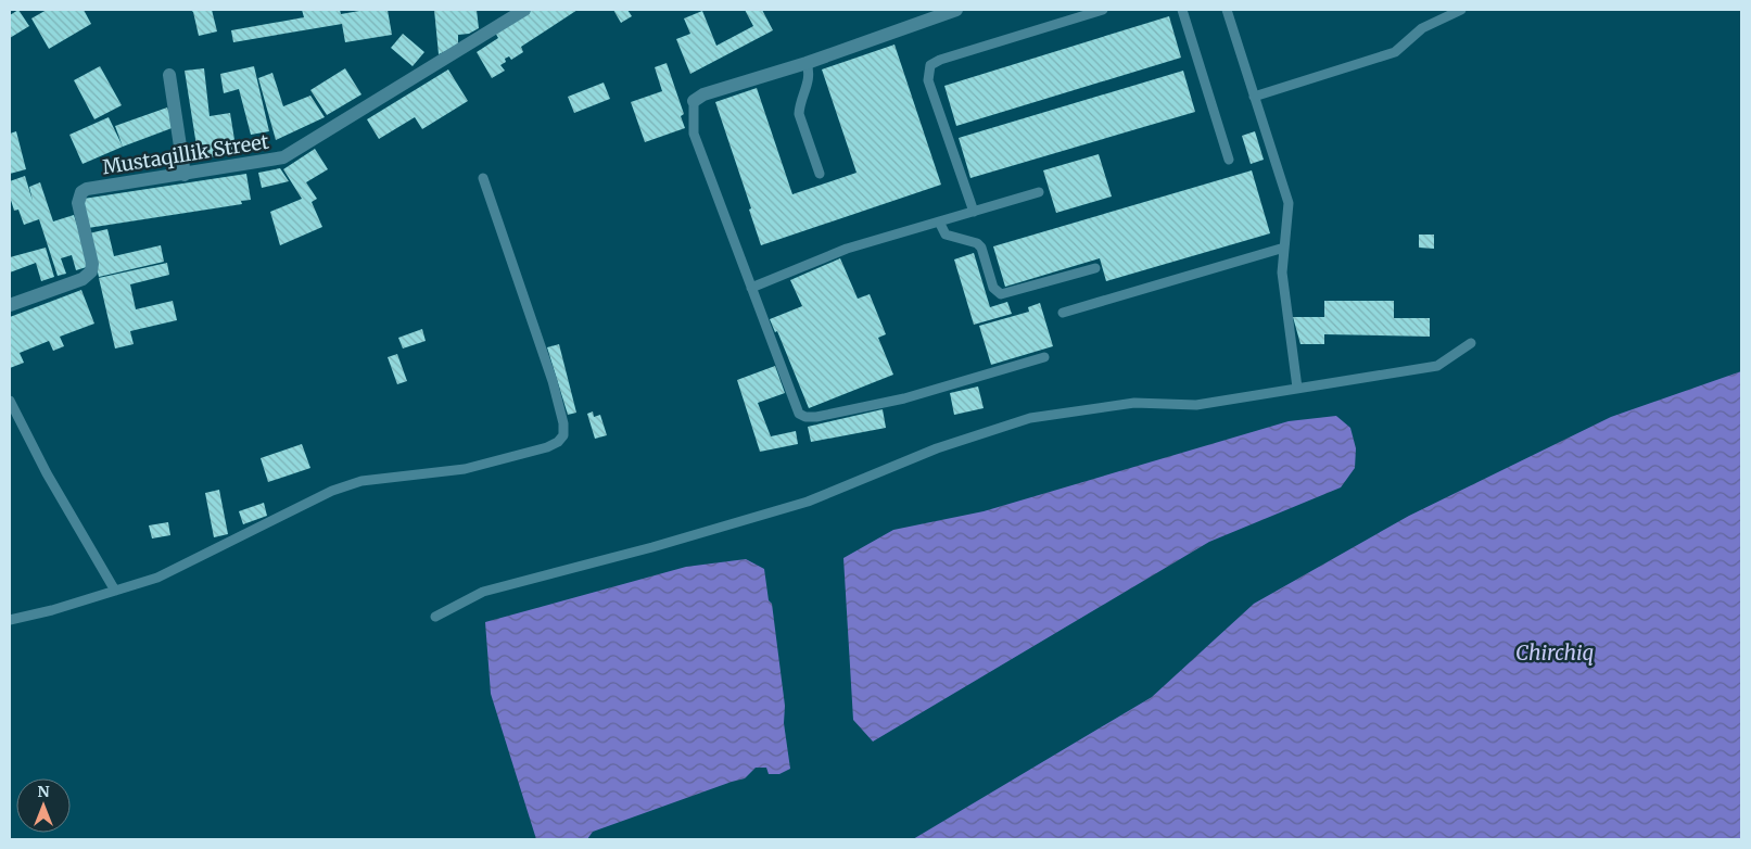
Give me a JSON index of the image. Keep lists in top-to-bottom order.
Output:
{
  "streets": {
    "street": ["Mustaqillik Street"]
  },
  "water": ["Chirchiq"],
  "north": "top"
}
